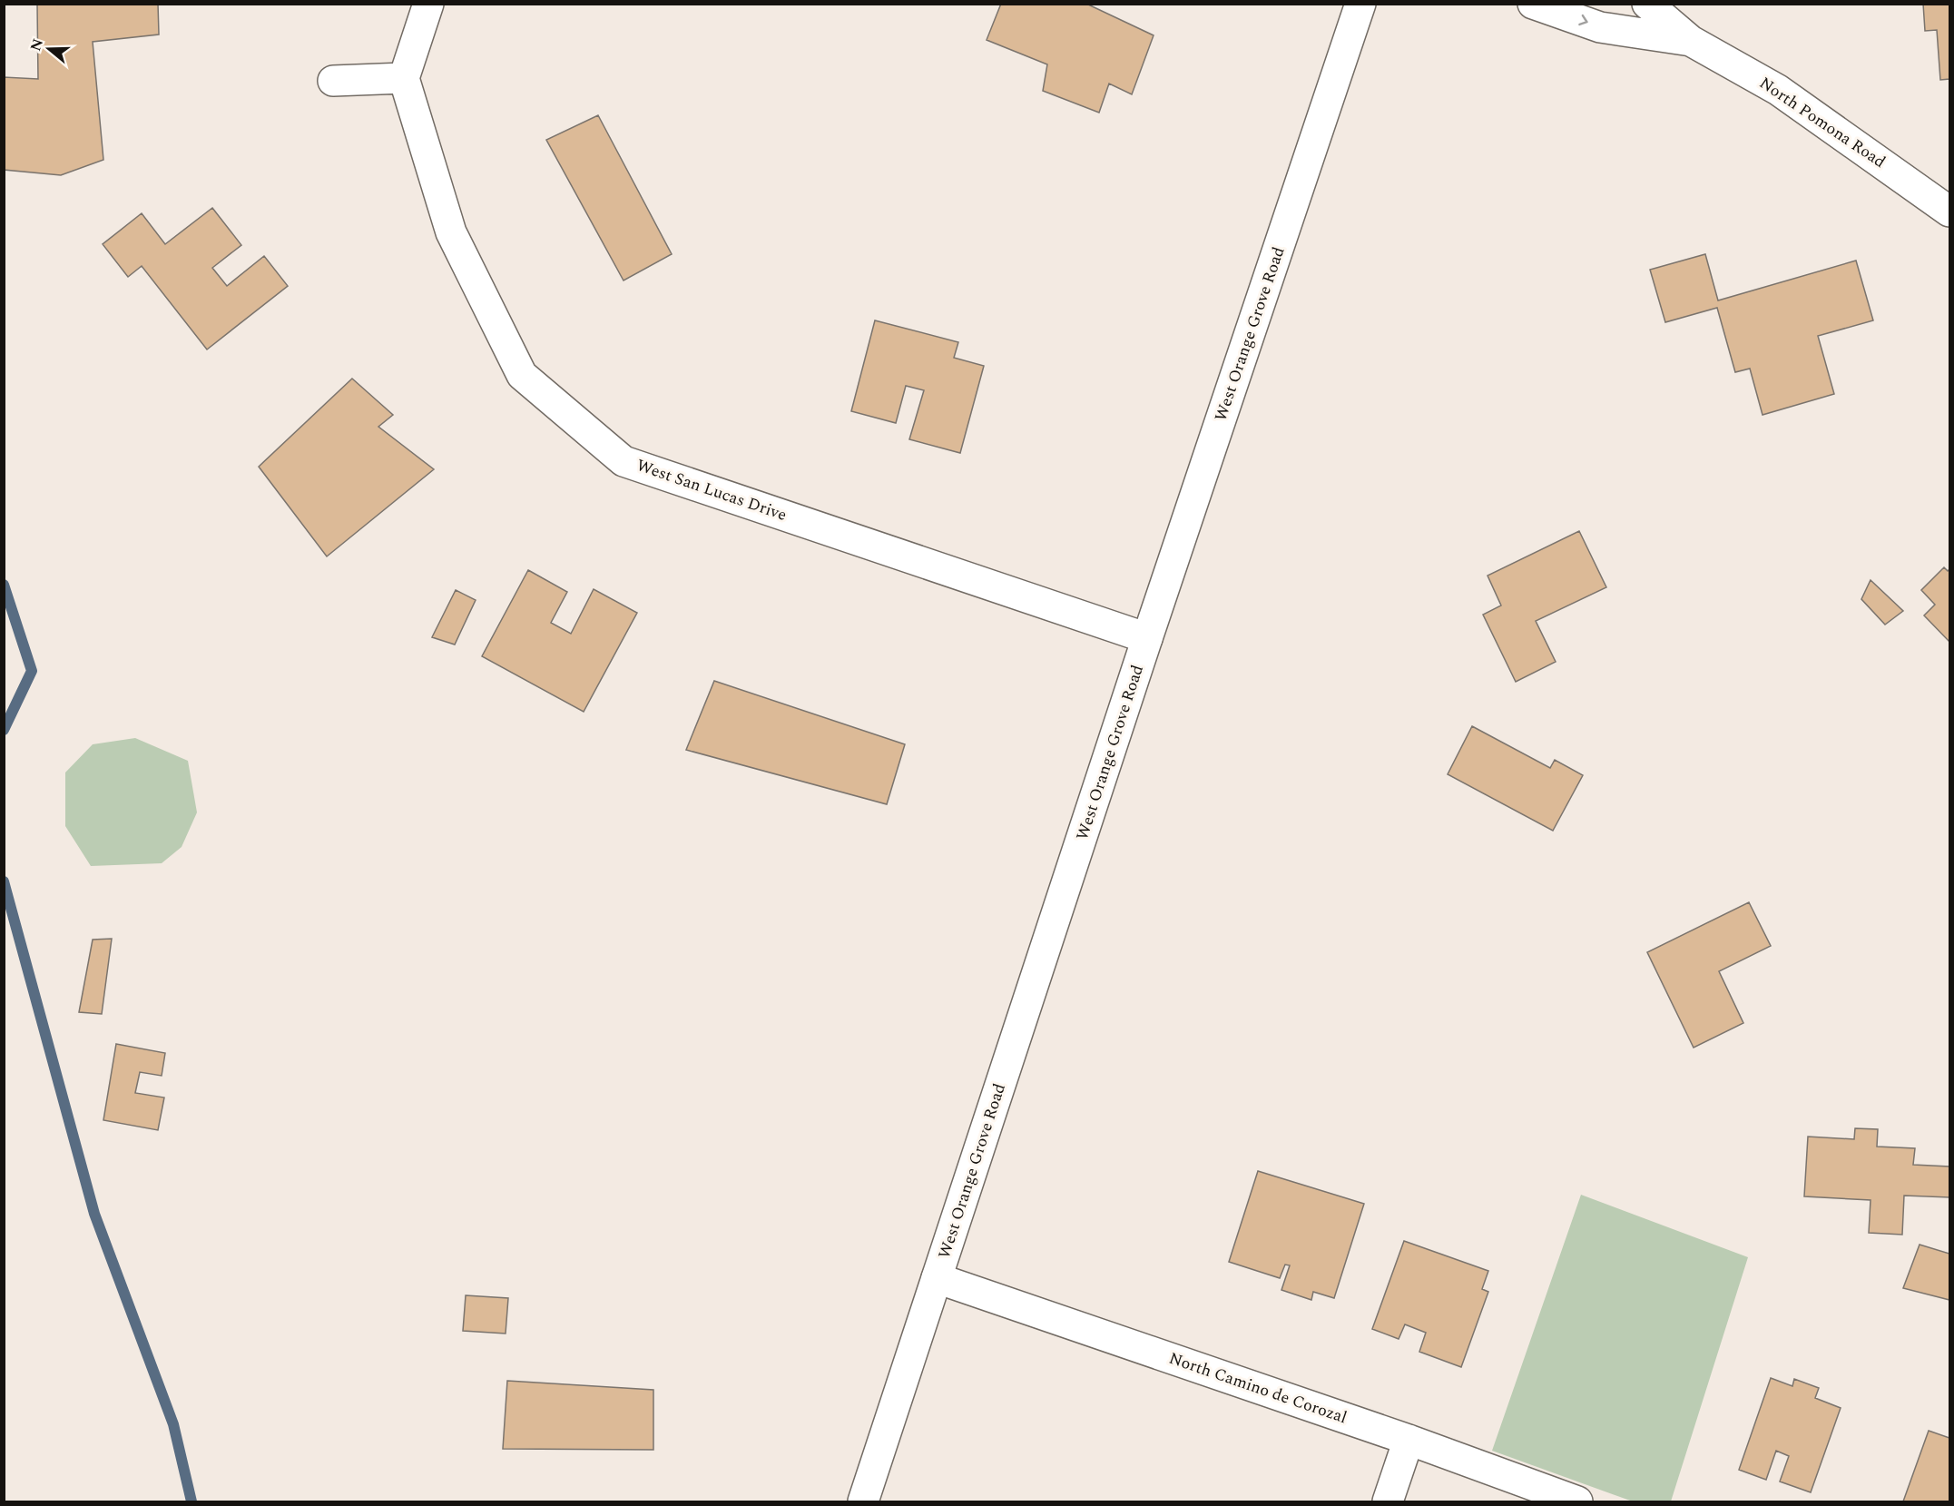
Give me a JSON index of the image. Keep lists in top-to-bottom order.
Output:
{
  "streets": {
    "street": [
      "North Pomona Road",
      "West Orange Grove Road",
      "West San Lucas Drive",
      "North Camino de Corozal"
    ]
  },
  "crossings": [
    ["West Orange Grove Road", "West San Lucas Drive"],
    ["West Orange Grove Road", "North Camino de Corozal"]
  ],
  "north": "left"
}
